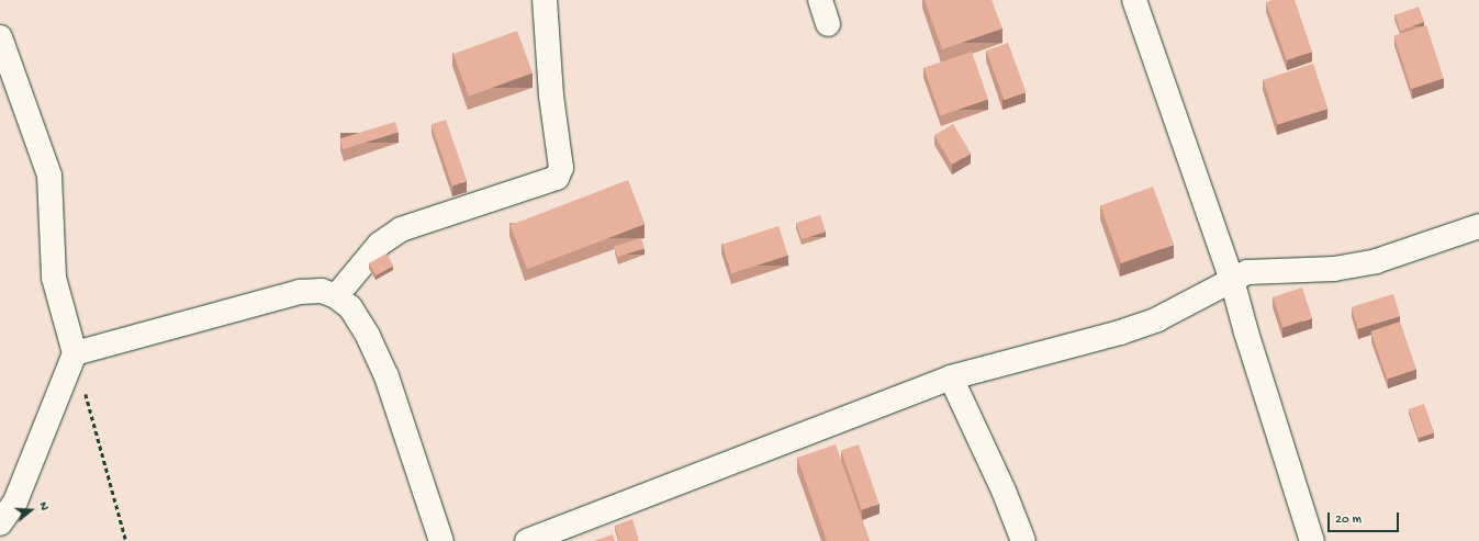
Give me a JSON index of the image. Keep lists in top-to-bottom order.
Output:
{
  "scale_bar": "20 m",
  "north": "right"
}
